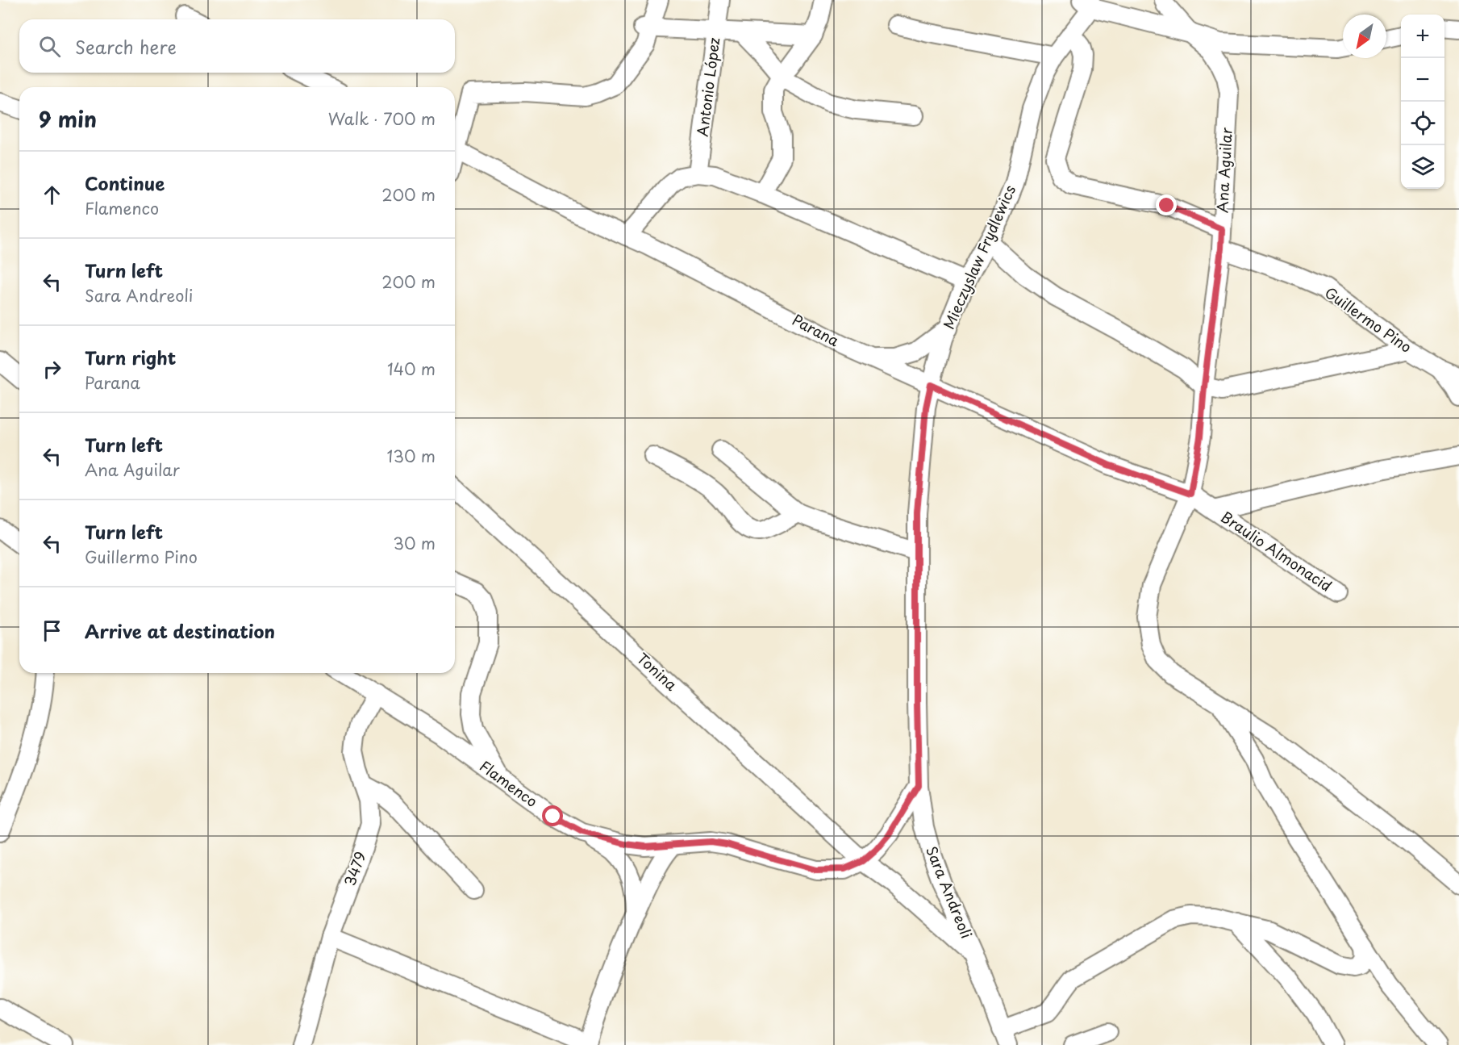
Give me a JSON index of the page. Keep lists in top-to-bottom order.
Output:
{
  "streets": {
    "street": [
      "Antonio López",
      "Ana Aguilar",
      "Mieczyslaw Frydlewics",
      "Guillermo Pino",
      "Parana",
      "Braulio Almonacid",
      "Tonina",
      "Flamenco",
      "3479",
      "Sara Andreoli"
    ]
  },
  "crossings": [
    ["Ana Aguilar", "Guillermo Pino"],
    ["Ana Aguilar", "Parana"],
    ["Ana Aguilar", "Braulio Almonacid"],
    ["Mieczyslaw Frydlewics", "Parana"],
    ["Mieczyslaw Frydlewics", "Sara Andreoli"],
    ["Parana", "Braulio Almonacid"],
    ["Parana", "Sara Andreoli"],
    ["Tonina", "Flamenco"],
    ["Tonina", "Sara Andreoli"],
    ["Flamenco", "3479"],
    ["Flamenco", "Sara Andreoli"]
  ],
  "north": "bottom left",
  "page": {
    "map_buttons": ["+", "−"],
    "search": "Search here",
    "heading": ["9 min", "Walk · 700 m"],
    "list": [
      ["Continue", "Flamenco", "200 m"],
      ["Turn left", "Sara Andreoli", "200 m"],
      ["Turn right", "Parana", "140 m"],
      ["Turn left", "Ana Aguilar", "130 m"],
      ["Turn left", "Guillermo Pino", "30 m"],
      "Arrive at destination"
    ]
  }
}
